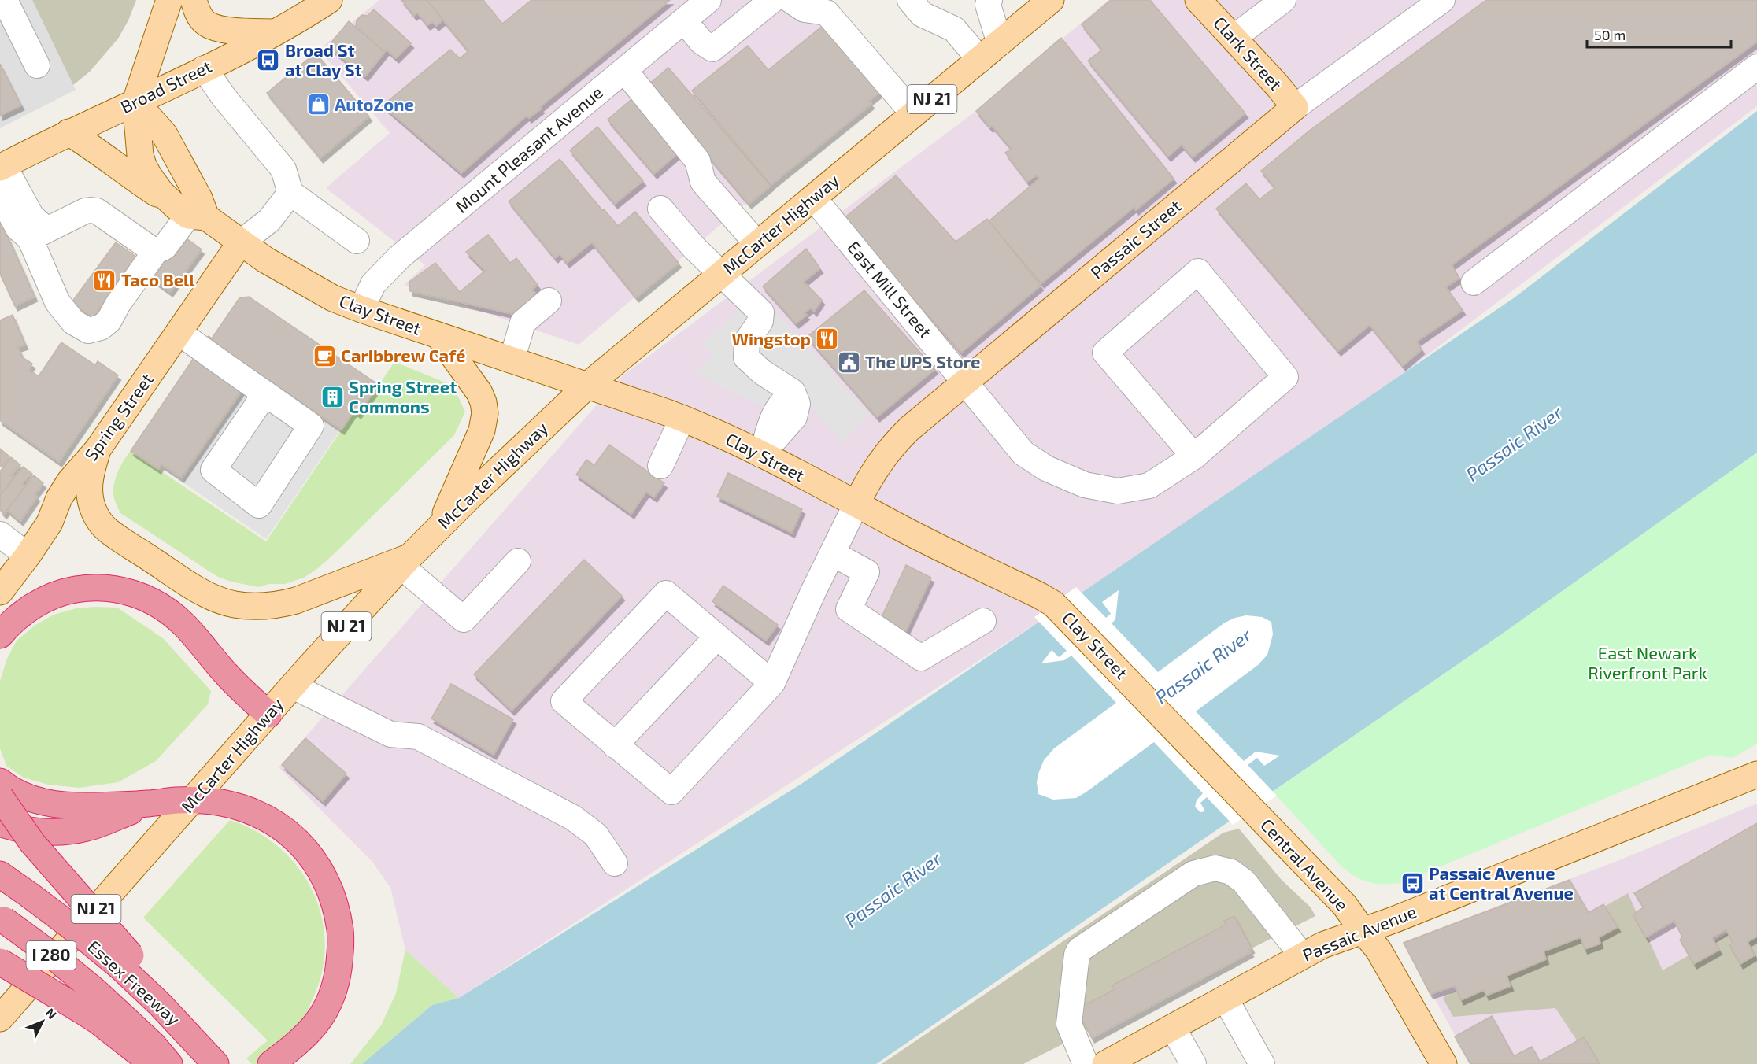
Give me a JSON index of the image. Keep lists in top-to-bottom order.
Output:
{
  "streets": {
    "highway": ["I 280", "Essex Freeway"],
    "main road": [
      "Clark Street",
      "Broad Street",
      "NJ 21",
      "McCarter Highway",
      "Passaic Street",
      "Clay Street",
      "Spring Street",
      "Central Avenue",
      "Passaic Avenue"
    ],
    "street": ["Mount Pleasant Avenue", "East Mill Street"]
  },
  "crossings": [
    ["Clark Street", "Passaic Street"],
    ["Broad Street", "Clay Street"],
    ["Mount Pleasant Avenue", "Clay Street"],
    ["McCarter Highway", "East Mill Street"],
    ["McCarter Highway", "Clay Street"],
    ["Passaic Street", "East Mill Street"],
    ["Passaic Street", "Clay Street"],
    ["Clay Street", "Spring Street"],
    ["Clay Street", "Central Avenue"],
    ["Central Avenue", "Passaic Avenue"]
  ],
  "water": ["Passaic River"],
  "parks": ["East Newark Riverfront Park"],
  "places": {
    "bus stop": ["Broad St at Clay St", "Passaic Avenue at Central Avenue"],
    "shop": ["AutoZone"],
    "restaurant": ["Taco Bell", "Wingstop"],
    "cafe": ["Caribbrew Café"],
    "public building": ["The UPS Store"],
    "building": ["Spring Street Commons"]
  },
  "scale_bar": "50 m",
  "north": "top right"
}
